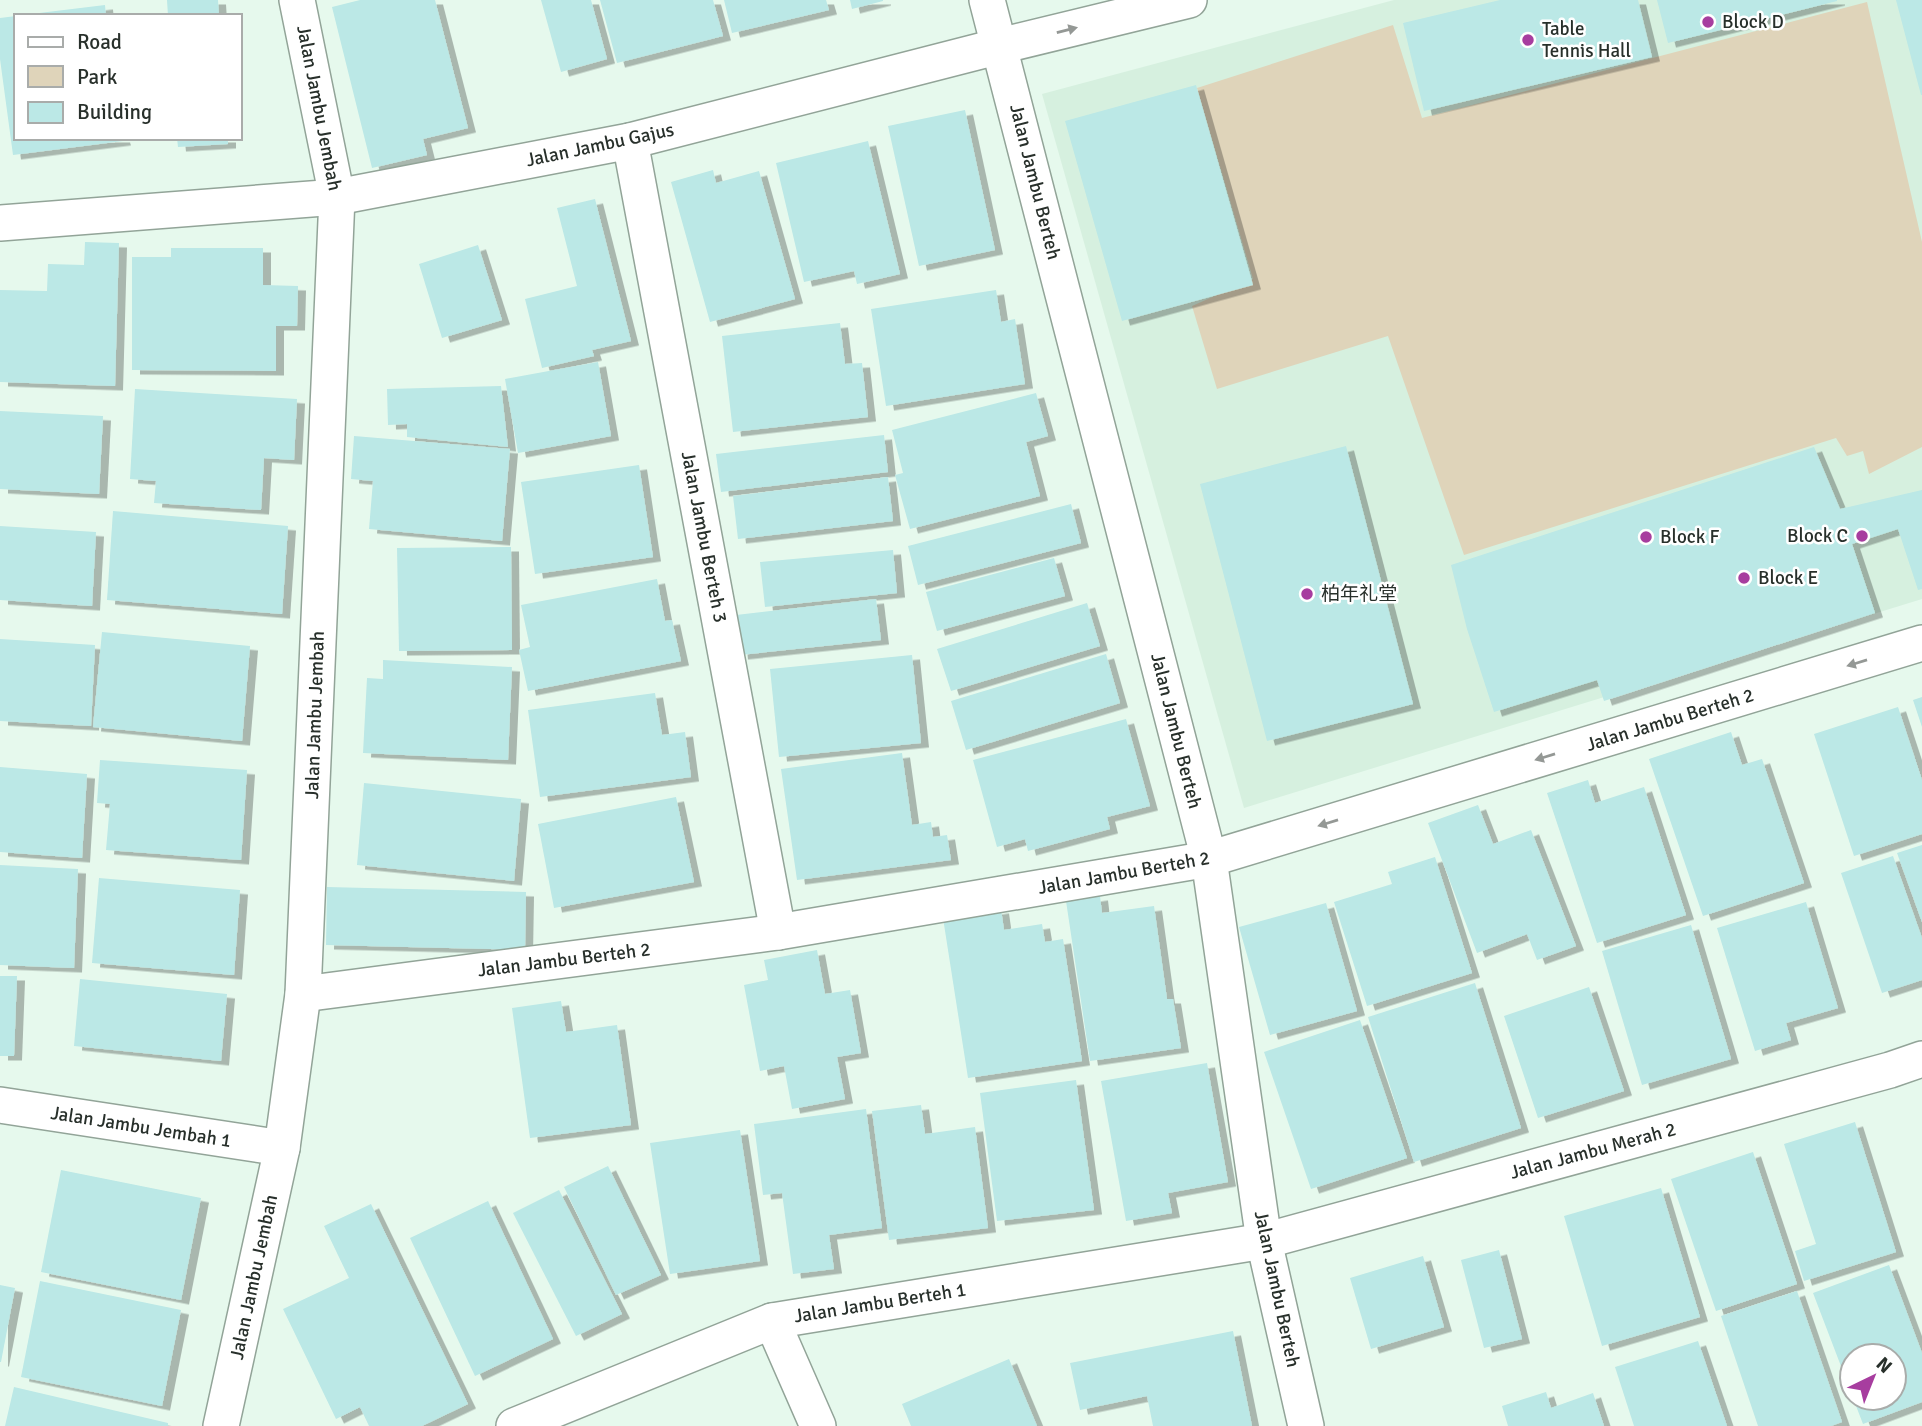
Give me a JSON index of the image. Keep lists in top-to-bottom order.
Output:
{
  "streets": {
    "street": [
      "Jalan Jambu Jembah",
      "Jalan Jambu Gajus",
      "Jalan Jambu Berteh",
      "Jalan Jambu Berteh 3",
      "Jalan Jambu Berteh 2",
      "Jalan Jambu Jembah 1",
      "Jalan Jambu Merah 2",
      "Jalan Jambu Berteh 1"
    ]
  },
  "crossings": [
    ["Jalan Jambu Jembah", "Jalan Jambu Gajus"],
    ["Jalan Jambu Jembah", "Jalan Jambu Berteh 2"],
    ["Jalan Jambu Jembah", "Jalan Jambu Jembah 1"],
    ["Jalan Jambu Gajus", "Jalan Jambu Berteh"],
    ["Jalan Jambu Gajus", "Jalan Jambu Berteh 3"],
    ["Jalan Jambu Berteh", "Jalan Jambu Berteh 2"],
    ["Jalan Jambu Berteh", "Jalan Jambu Merah 2"],
    ["Jalan Jambu Berteh", "Jalan Jambu Berteh 1"],
    ["Jalan Jambu Berteh 3", "Jalan Jambu Berteh 2"],
    ["Jalan Jambu Merah 2", "Jalan Jambu Berteh 1"]
  ],
  "one_way": ["Jalan Jambu Berteh 2"],
  "places": [
    "Block D",
    "Table Tennis Hall",
    "Block C",
    "Block F",
    "Block E",
    "柏年礼堂"
  ],
  "legend": ["Road", "Park", "Building"],
  "north": "top right"
}
